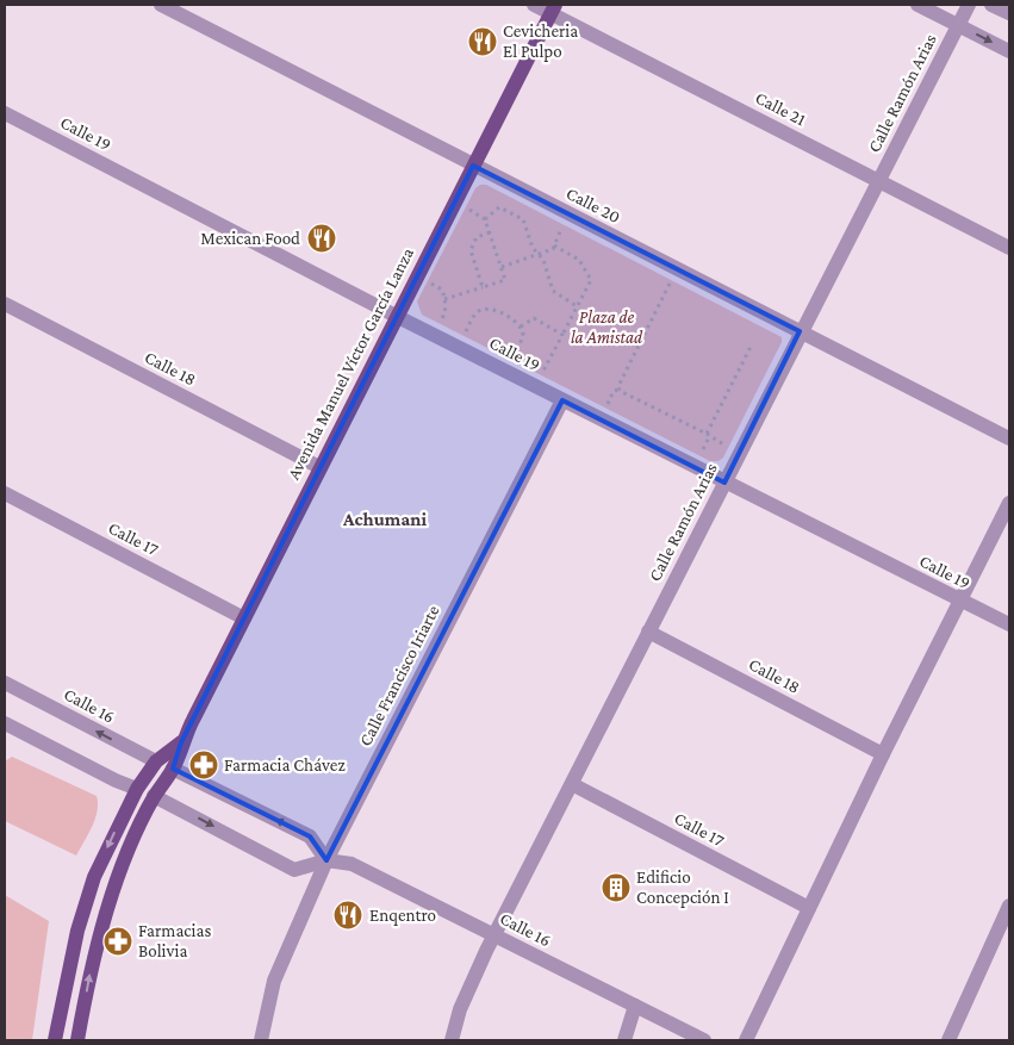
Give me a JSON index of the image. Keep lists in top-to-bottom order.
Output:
{
  "streets": {
    "main road": ["Avenida Manuel Víctor García Lanza"],
    "street": [
      "Calle Ramón Arias",
      "Calle 21",
      "Calle 19",
      "Calle 20",
      "Calle 18",
      "Calle 17",
      "Calle Francisco Iriarte",
      "Calle 16"
    ]
  },
  "crossings": [
    ["Calle Ramón Arias", "Calle 21"],
    ["Calle Ramón Arias", "Calle 19"],
    ["Calle Ramón Arias", "Calle 20"],
    ["Calle Ramón Arias", "Calle 18"],
    ["Calle Ramón Arias", "Calle 17"],
    ["Calle Ramón Arias", "Calle 16"],
    ["Calle 21", "Avenida Manuel Víctor García Lanza"],
    ["Calle 19", "Avenida Manuel Víctor García Lanza"],
    ["Calle 19", "Calle Francisco Iriarte"],
    ["Calle 20", "Avenida Manuel Víctor García Lanza"],
    ["Avenida Manuel Víctor García Lanza", "Calle 18"],
    ["Avenida Manuel Víctor García Lanza", "Calle 17"],
    ["Avenida Manuel Víctor García Lanza", "Calle 16"],
    ["Calle Francisco Iriarte", "Calle 16"]
  ],
  "districts": ["Achumani"],
  "parks": ["Plaza de la Amistad"],
  "places": {
    "restaurant": ["Cevicheria El Pulpo", "Mexican Food", "Enqentro"],
    "pharmacy": ["Farmacia Chávez", "Farmacias Bolivia"],
    "building": ["Edificio Concepción I"]
  }
}
